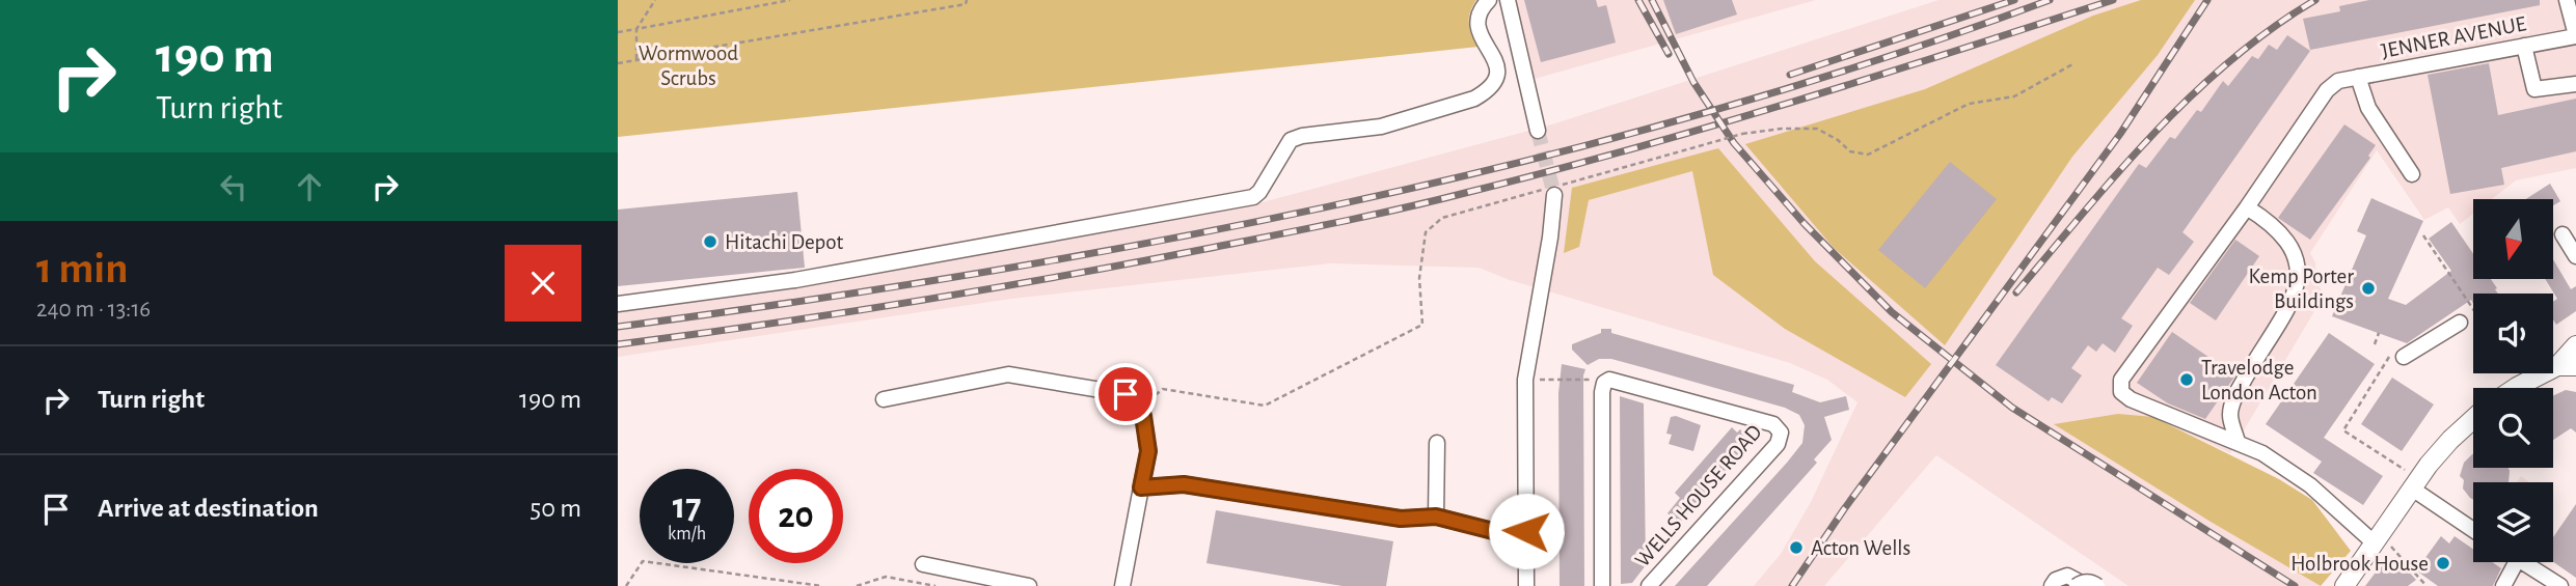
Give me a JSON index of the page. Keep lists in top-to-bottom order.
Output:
{
  "streets": {
    "street": ["JENNER AVENUE", "WELLS HOUSE ROAD"]
  },
  "parks": ["Wormwood Scrubs"],
  "places": [
    "Hitachi Depot",
    "Kemp Porter Buildings",
    "Travelodge London Acton",
    "Acton Wells",
    "Holbrook House"
  ],
  "north": "bottom",
  "page": {
    "turn": ["190 m", "Turn right"],
    "heading": ["1 min", "240 m · 13:16"],
    "list": [
      {
        "name": "Turn right",
        "value": "190 m"
      },
      {
        "name": "Arrive at destination",
        "value": "50 m"
      }
    ],
    "speed": "17 km/h",
    "limit": "20"
  }
}
